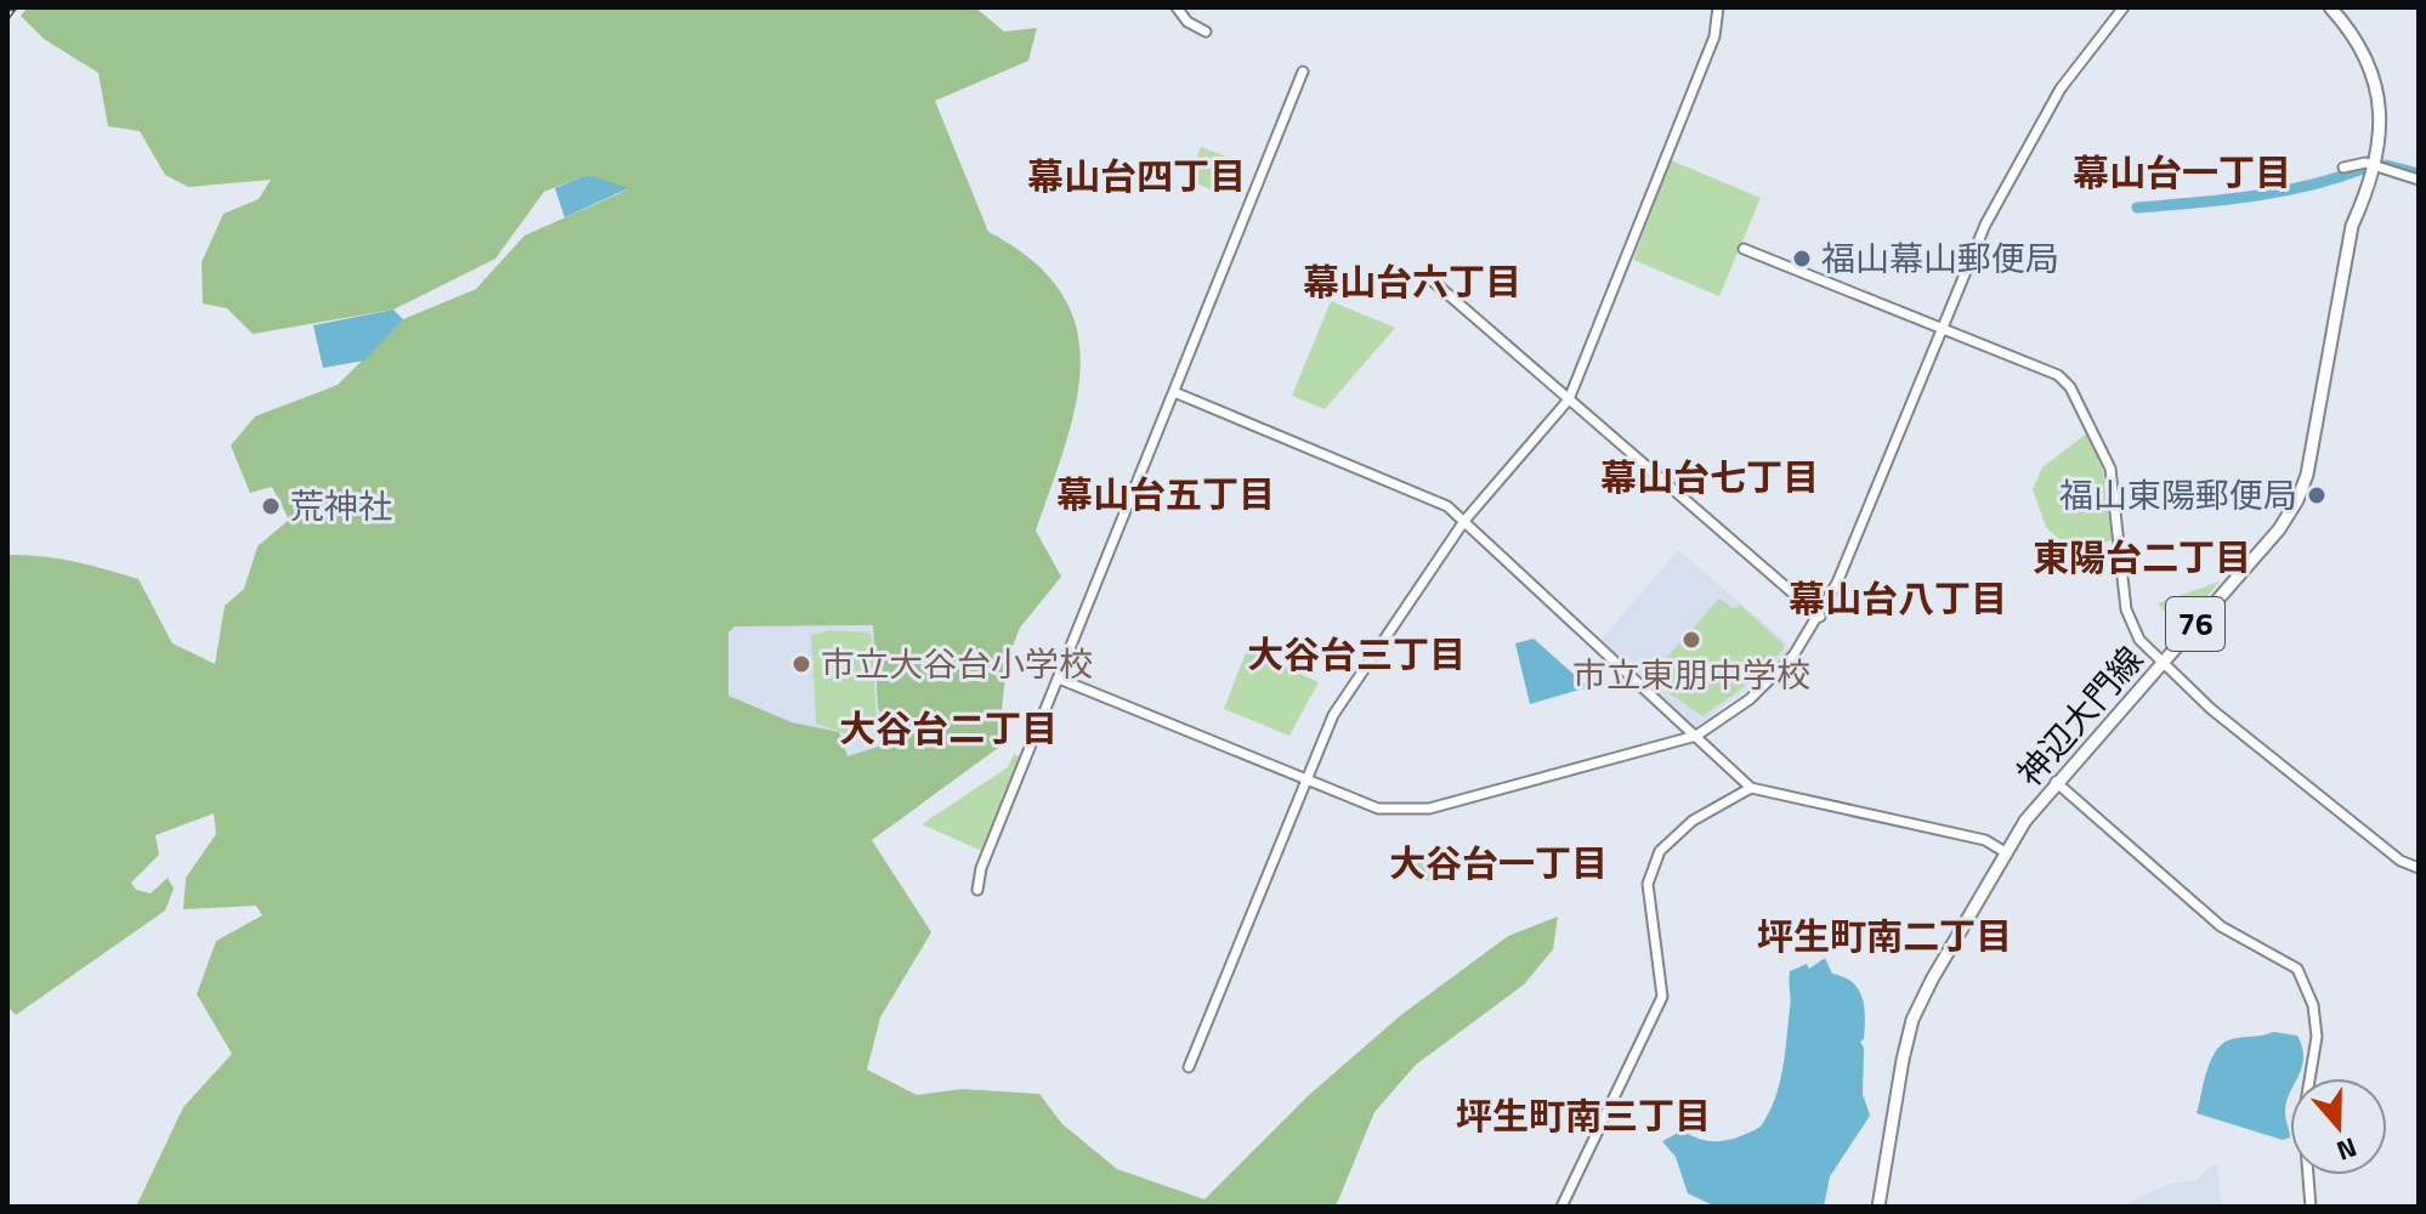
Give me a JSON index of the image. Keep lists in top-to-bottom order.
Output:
{
  "streets": {
    "main road": ["76", "神辺大門線"]
  },
  "districts": [
    "幕山台一丁目",
    "幕山台四丁目",
    "幕山台六丁目",
    "幕山台七丁目",
    "幕山台五丁目",
    "東陽台二丁目",
    "幕山台八丁目",
    "大谷台三丁目",
    "大谷台二丁目",
    "大谷台一丁目",
    "坪生町南二丁目",
    "坪生町南三丁目"
  ],
  "places": [
    "福山幕山郵便局",
    "福山東陽郵便局",
    "荒神社",
    "市立東朋中学校",
    "市立大谷台小学校"
  ],
  "north": "bottom"
}
